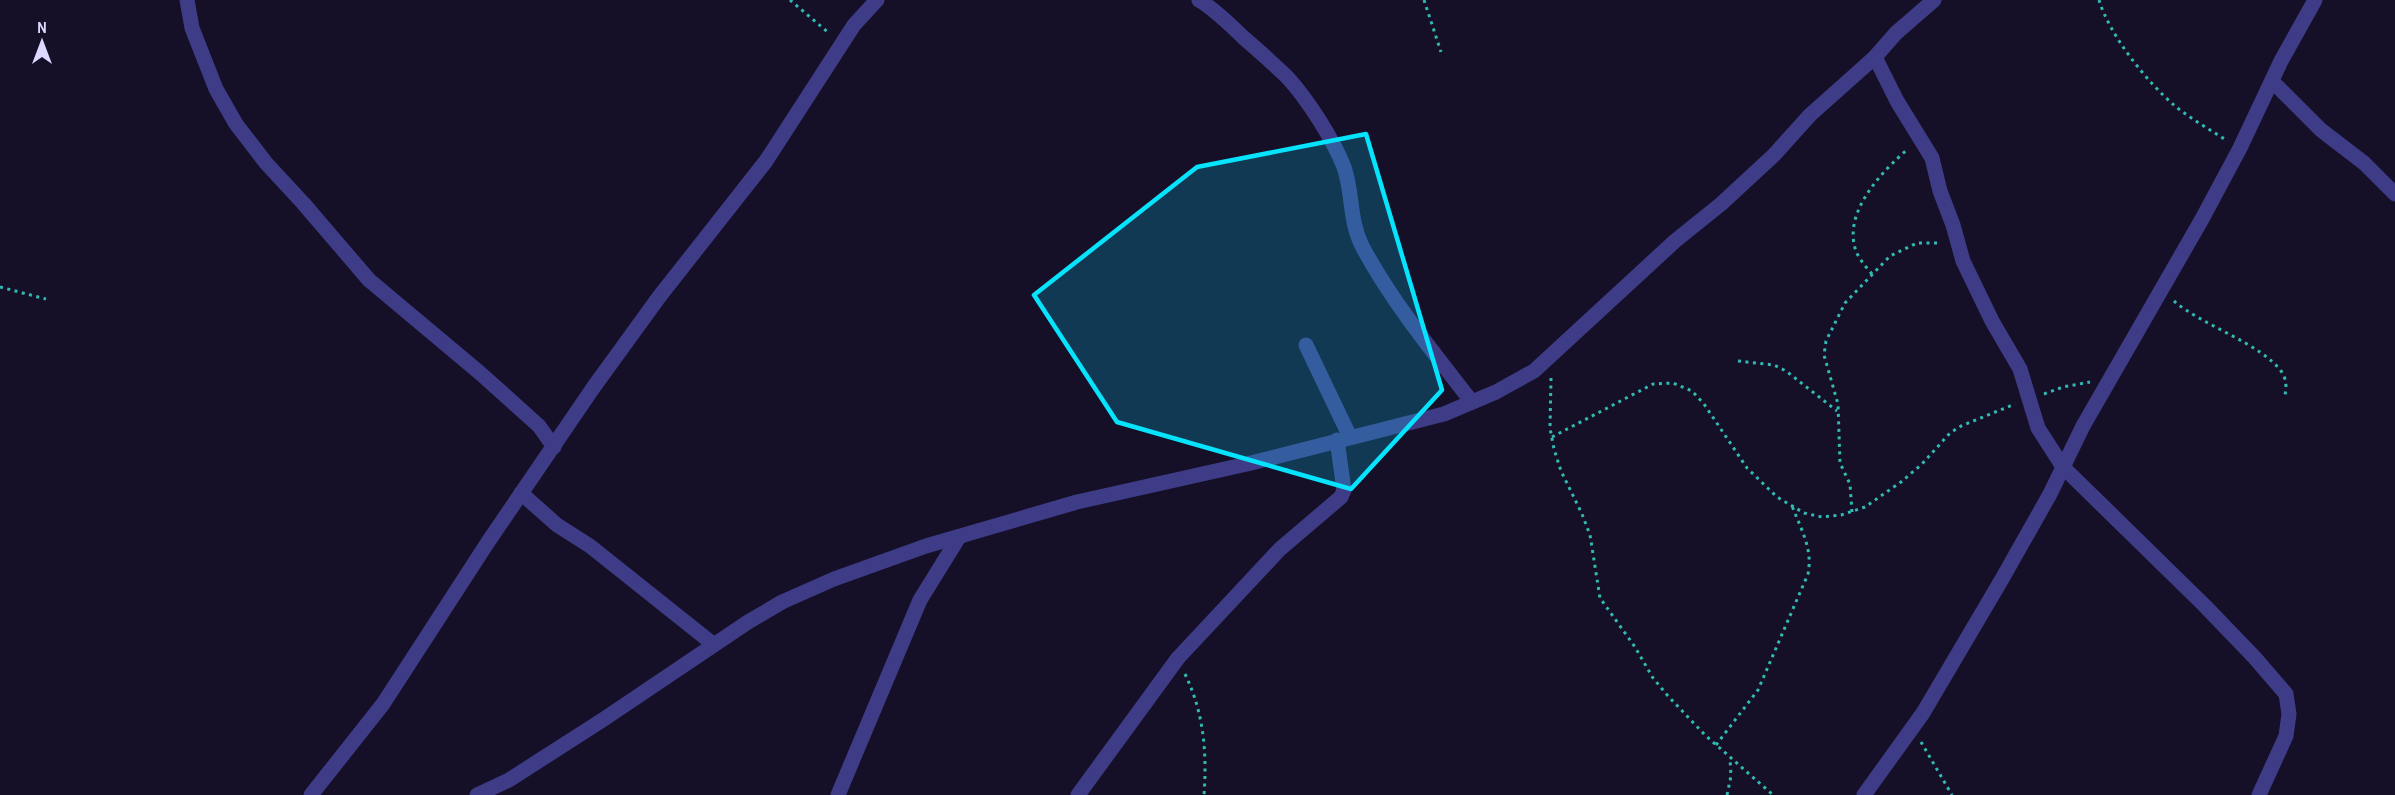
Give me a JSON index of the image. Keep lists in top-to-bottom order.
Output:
{
  "north": "top"
}
